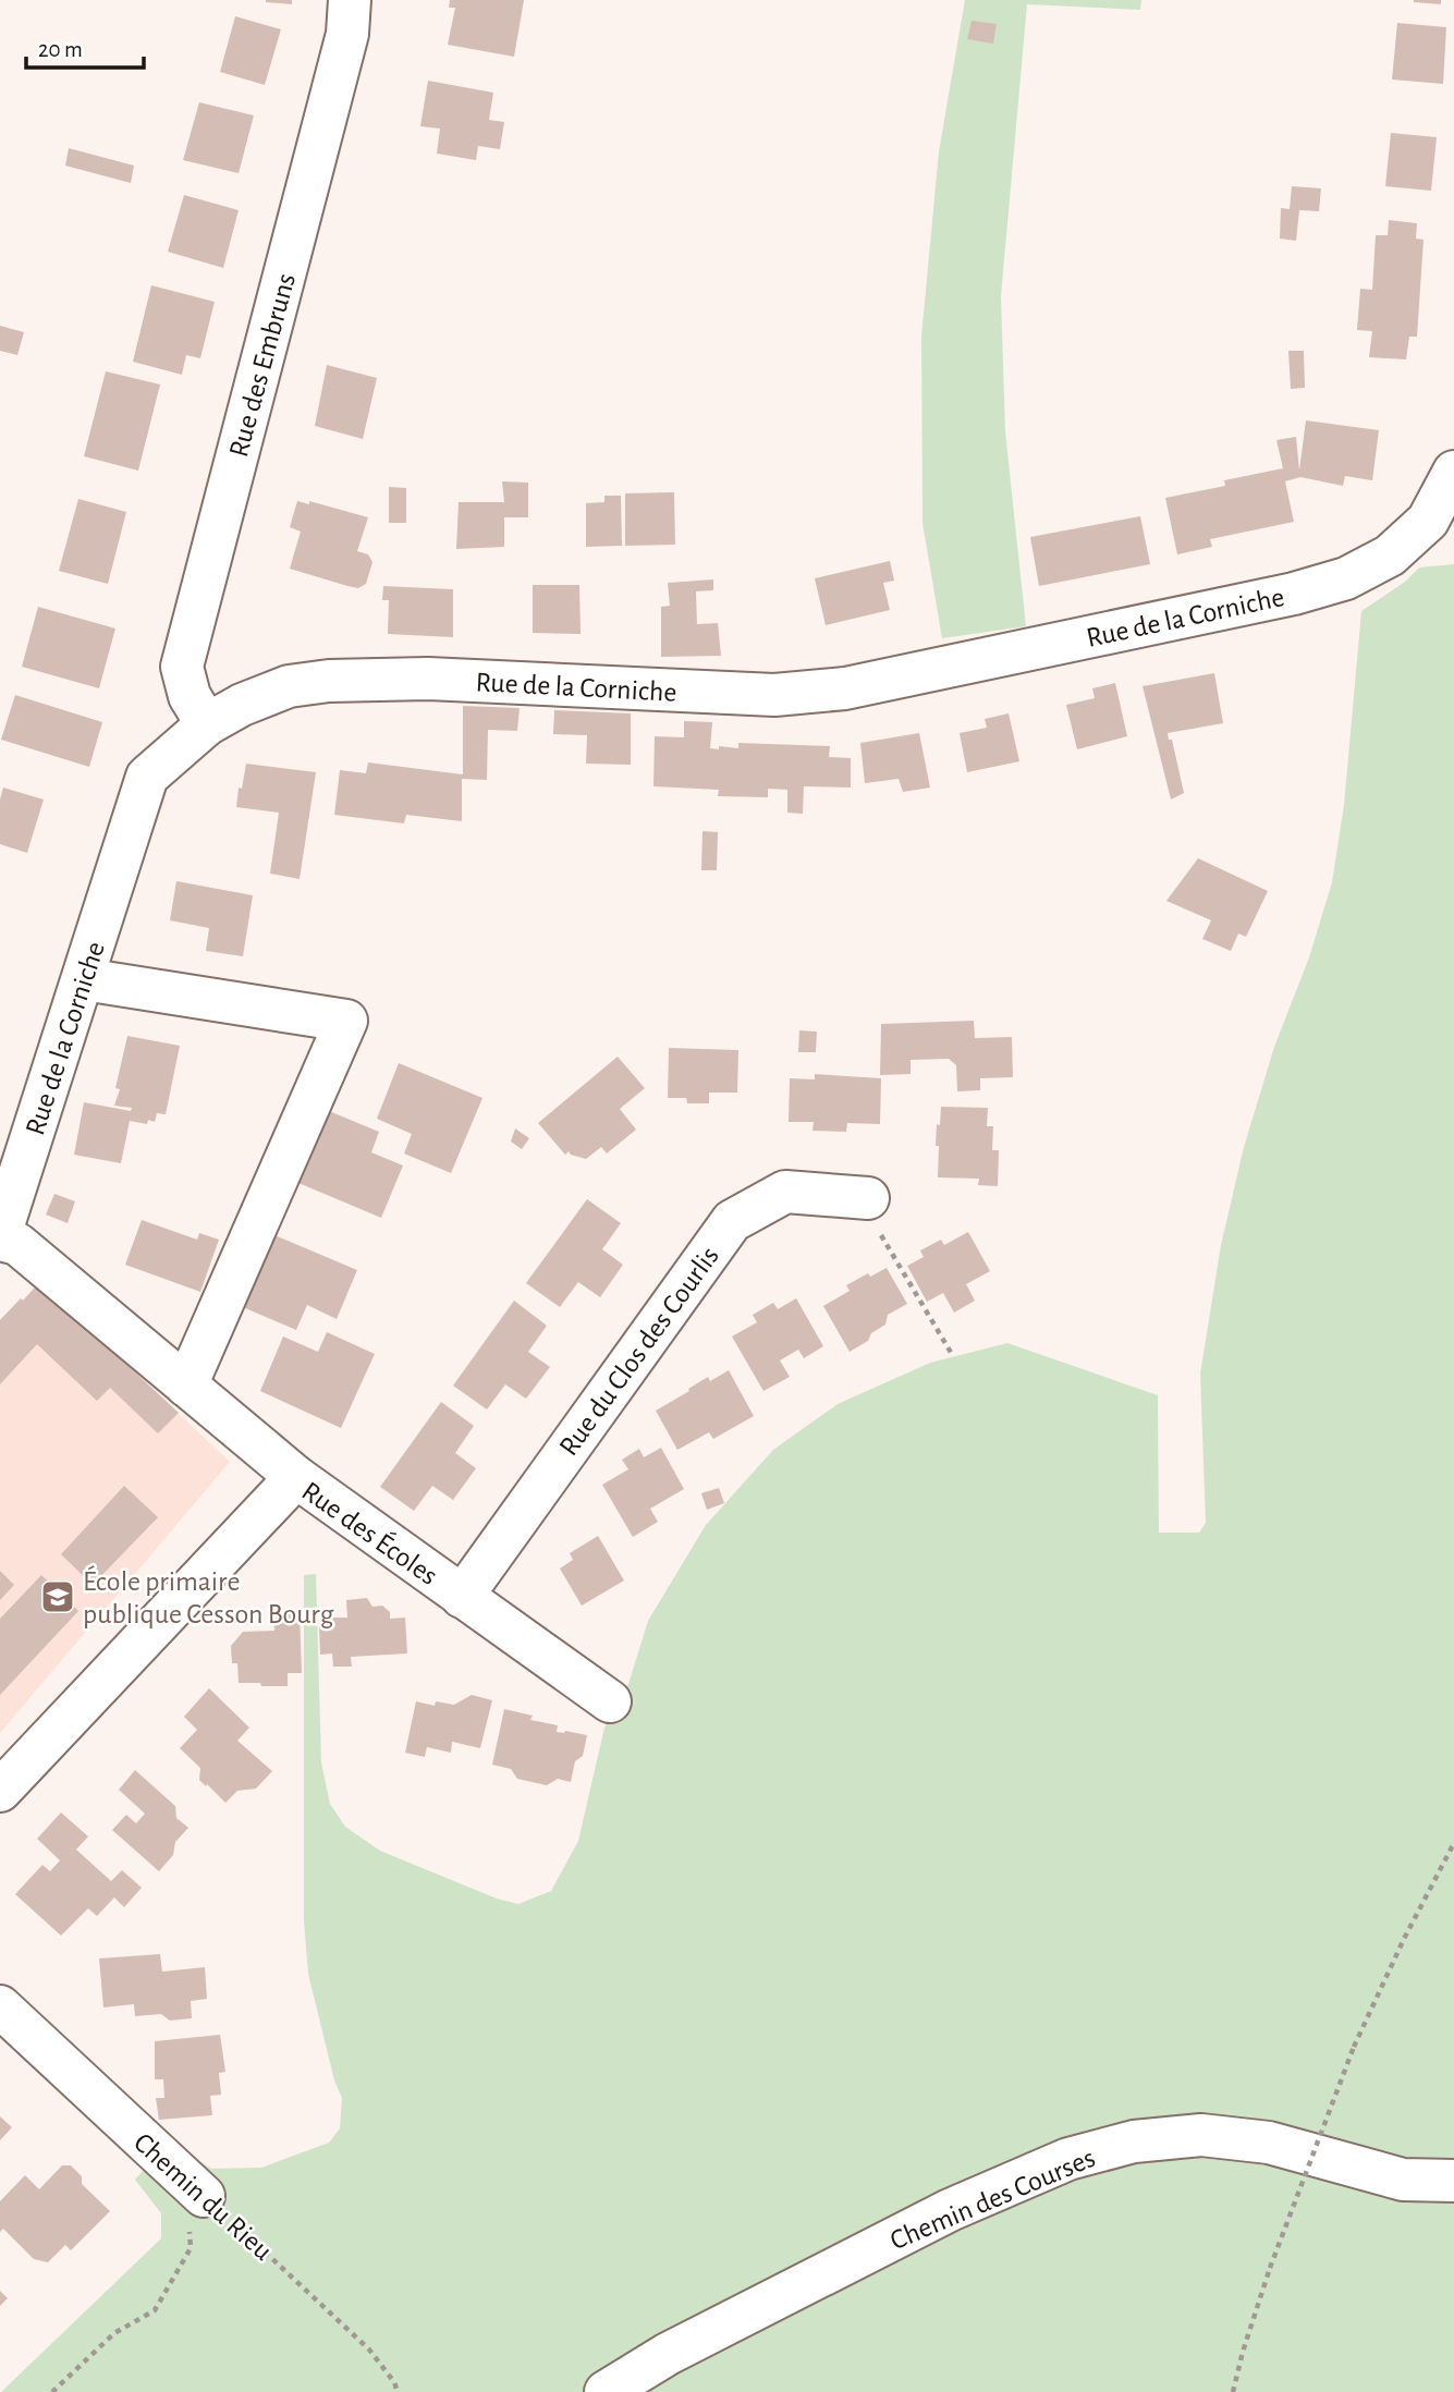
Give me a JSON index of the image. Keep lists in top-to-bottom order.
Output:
{
  "streets": {
    "street": [
      "Rue des Embruns",
      "Rue de la Corniche",
      "Rue du Clos des Courlis",
      "Rue des Écoles",
      "Chemin du Rieu",
      "Chemin des Courses"
    ]
  },
  "crossings": [
    ["Rue des Embruns", "Rue de la Corniche"],
    ["Rue du Clos des Courlis", "Rue des Écoles"]
  ],
  "places": {
    "school or university": ["École primaire publique Cesson Bourg"]
  },
  "scale_bar": "20 m"
}
